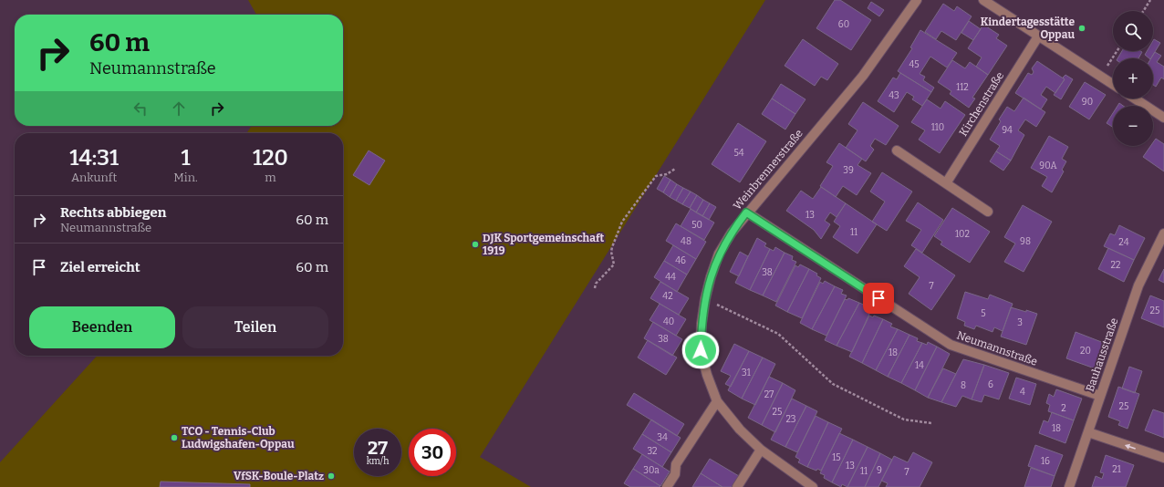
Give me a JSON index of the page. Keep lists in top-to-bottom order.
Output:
{
  "streets": {
    "street": [
      "Kirchenstraße",
      "Weinbrennerstraße",
      "Neumannstraße",
      "Bauhausstraße"
    ]
  },
  "crossings": [
    ["Weinbrennerstraße", "Neumannstraße"],
    ["Neumannstraße", "Bauhausstraße"]
  ],
  "places": [
    "Kindertagesstätte Oppau",
    "DJK Sportgemeinschaft 1919",
    "TCO - Tennis-Club Ludwigshafen-Oppau",
    "VfSK-Boule-Platz"
  ],
  "house_numbers": [
    "60",
    "45",
    "112",
    "43",
    "90",
    "110",
    "94",
    "54",
    "90A",
    "39",
    "13",
    "50",
    "11",
    "102",
    "48",
    "98",
    "24",
    "46",
    "22",
    "38",
    "44",
    "7",
    "42",
    "25",
    "5",
    "40",
    "3",
    "38",
    "20",
    "18",
    "14",
    "31",
    "6",
    "8",
    "4",
    "27",
    "25",
    "2",
    "25",
    "23",
    "18",
    "34",
    "32",
    "15",
    "16",
    "13",
    "21",
    "30a",
    "9",
    "11",
    "7"
  ],
  "page": {
    "map_buttons": ["+", "−"],
    "turn": ["60 m", "Neumannstraße"],
    "eta": [
      "14:31",
      "Ankunft",
      "1",
      "Min.",
      "120",
      "m"
    ],
    "list": [
      {
        "name": "Rechts abbiegen",
        "note": "Neumannstraße",
        "value": "60 m"
      },
      {
        "name": "Ziel erreicht",
        "value": "60 m"
      }
    ],
    "buttons": ["Beenden", "Teilen"],
    "speed": "27 km/h",
    "limit": "30"
  }
}
